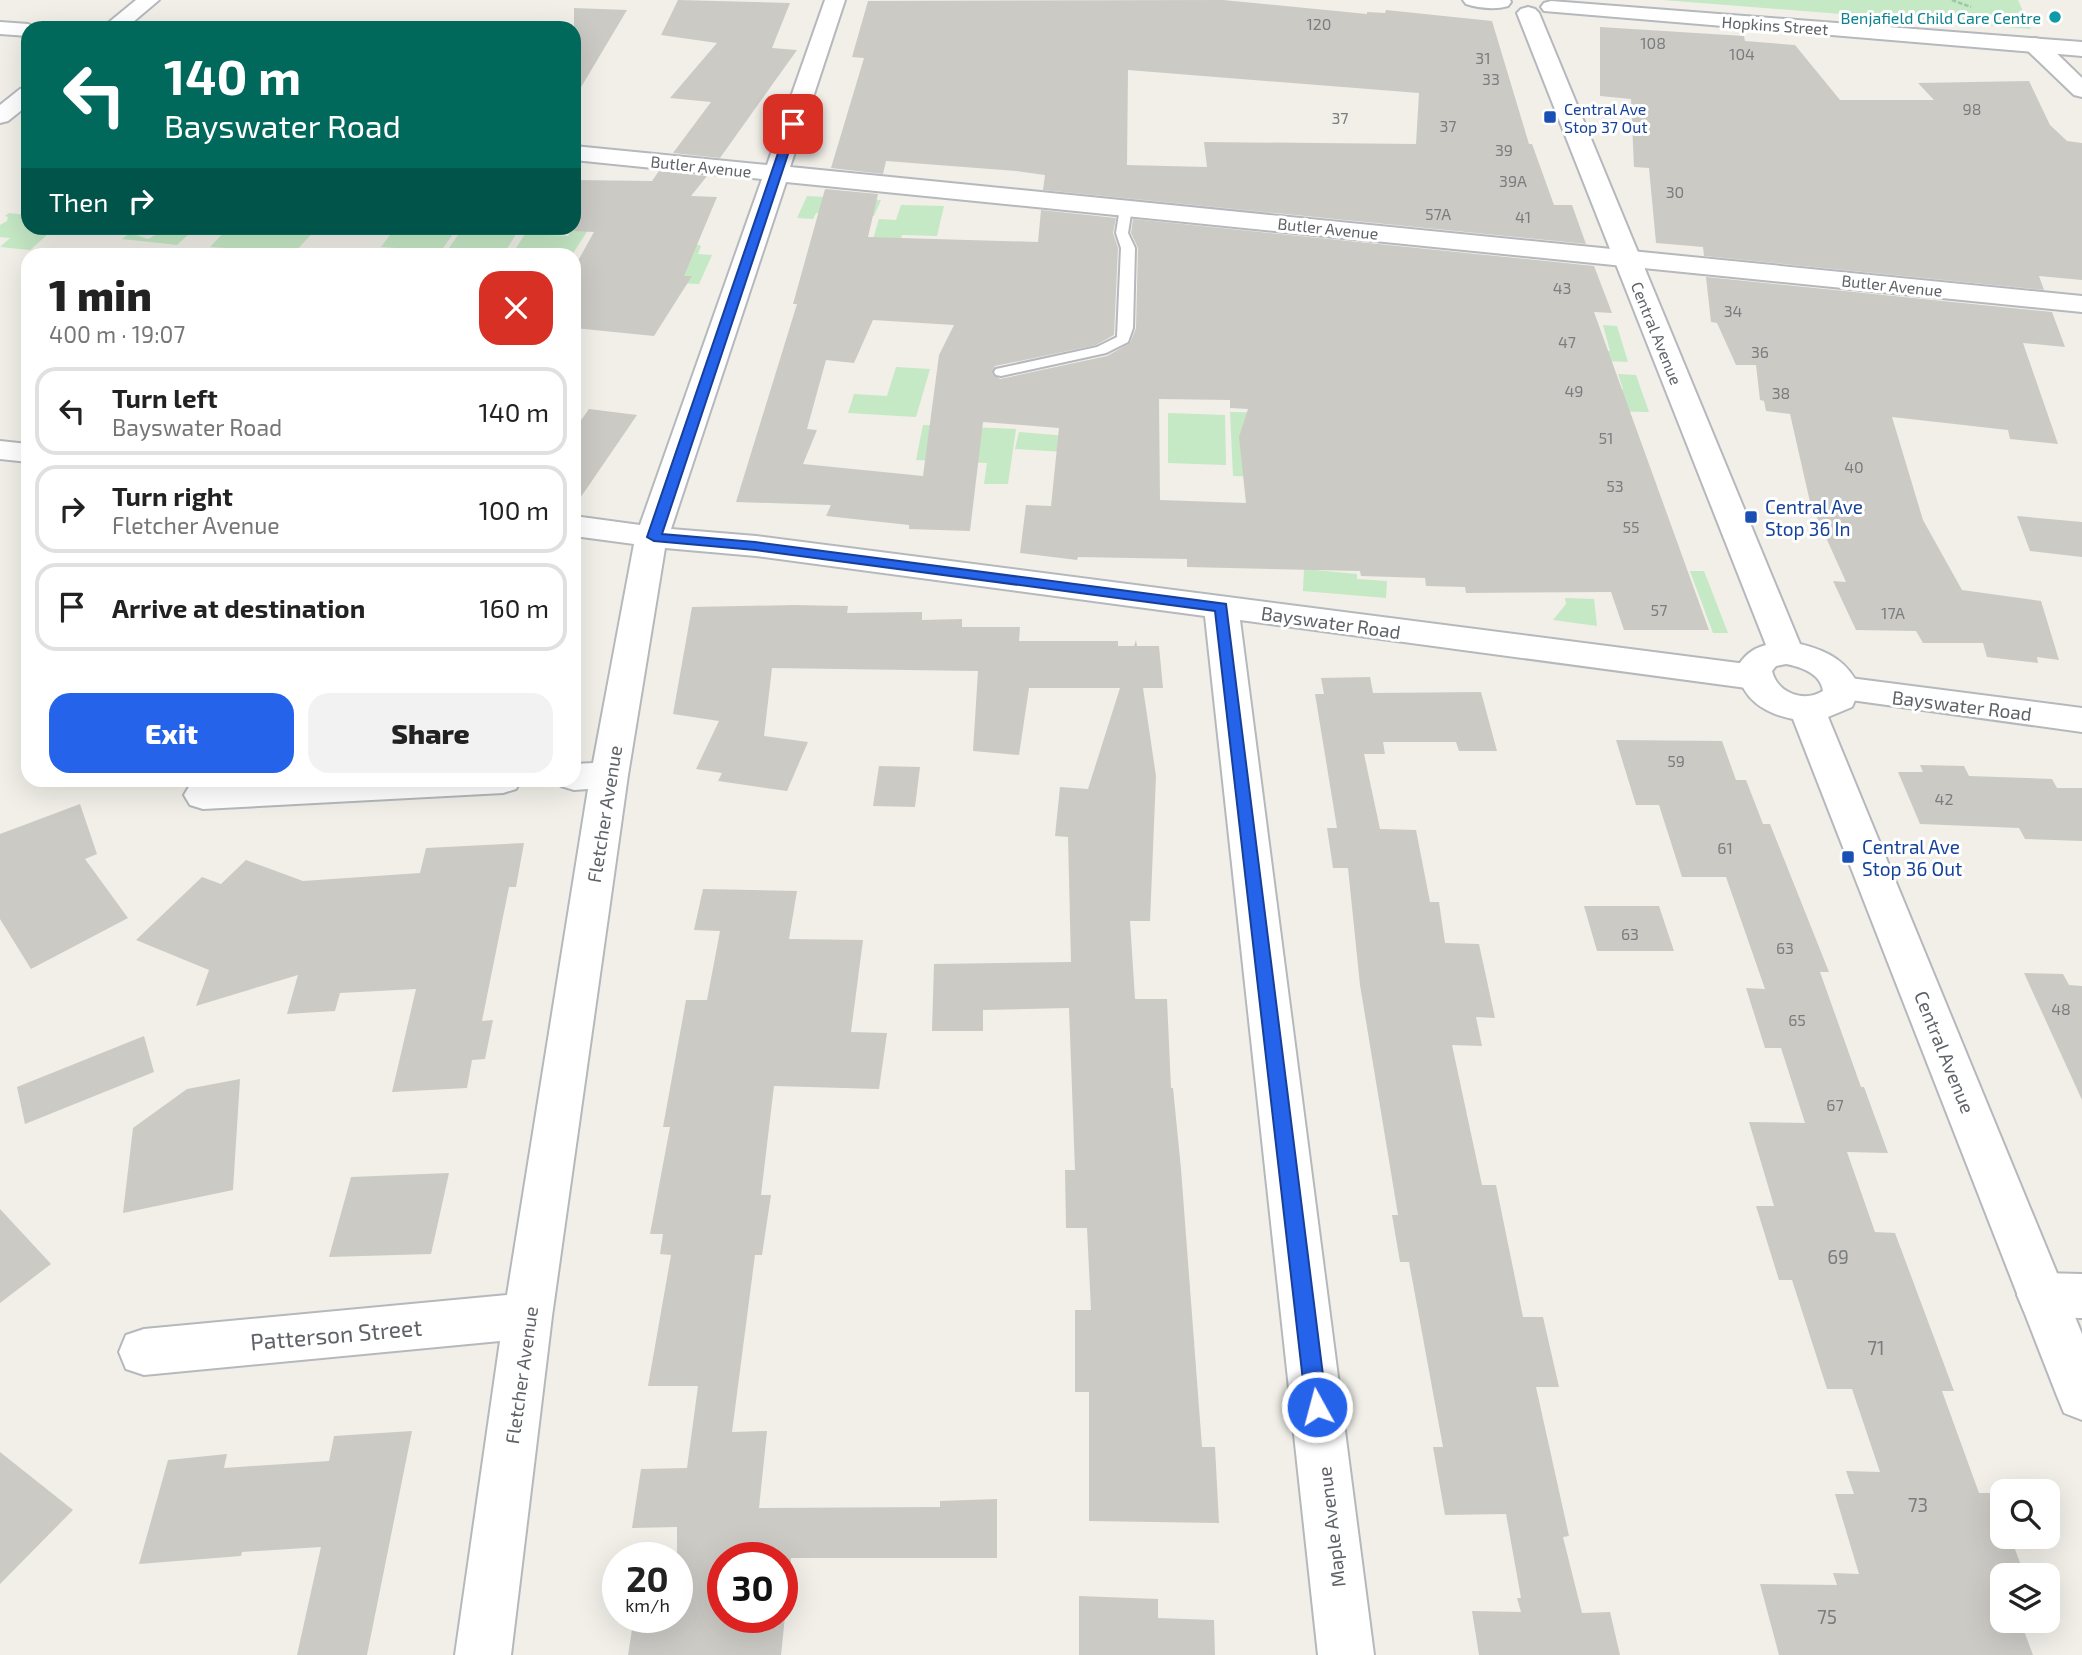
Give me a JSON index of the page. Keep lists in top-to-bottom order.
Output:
{
  "streets": {
    "street": [
      "Hopkins Street",
      "Butler Avenue",
      "Central Avenue",
      "Bayswater Road",
      "Fletcher Avenue",
      "Patterson Street",
      "Maple Avenue"
    ]
  },
  "crossings": [
    ["Hopkins Street", "Central Avenue"],
    ["Butler Avenue", "Central Avenue"],
    ["Butler Avenue", "Fletcher Avenue"],
    ["Central Avenue", "Bayswater Road"],
    ["Bayswater Road", "Fletcher Avenue"],
    ["Bayswater Road", "Maple Avenue"],
    ["Fletcher Avenue", "Patterson Street"]
  ],
  "places": {
    "other": ["Benjafield Child Care Centre"],
    "transit": ["Central Ave Stop 37 Out", "Central Ave Stop 36 In", "Central Ave Stop 36 Out"]
  },
  "house_numbers": [
    "120",
    "108",
    "104",
    "31",
    "33",
    "98",
    "37",
    "37",
    "39",
    "39A",
    "30",
    "57A",
    "41",
    "43",
    "34",
    "47",
    "36",
    "49",
    "38",
    "51",
    "40",
    "53",
    "55",
    "57",
    "17A",
    "59",
    "42",
    "61",
    "63",
    "63",
    "48",
    "65",
    "67",
    "69",
    "71",
    "73",
    "75"
  ],
  "page": {
    "turn": ["140 m", "Bayswater Road"],
    "then": "Then",
    "heading": ["1 min", "400 m · 19:07"],
    "list": [
      {
        "name": "Turn left",
        "note": "Bayswater Road",
        "value": "140 m"
      },
      {
        "name": "Turn right",
        "note": "Fletcher Avenue",
        "value": "100 m"
      },
      {
        "name": "Arrive at destination",
        "value": "160 m"
      }
    ],
    "buttons": ["Exit", "Share"],
    "speed": "20 km/h",
    "limit": "30"
  }
}
